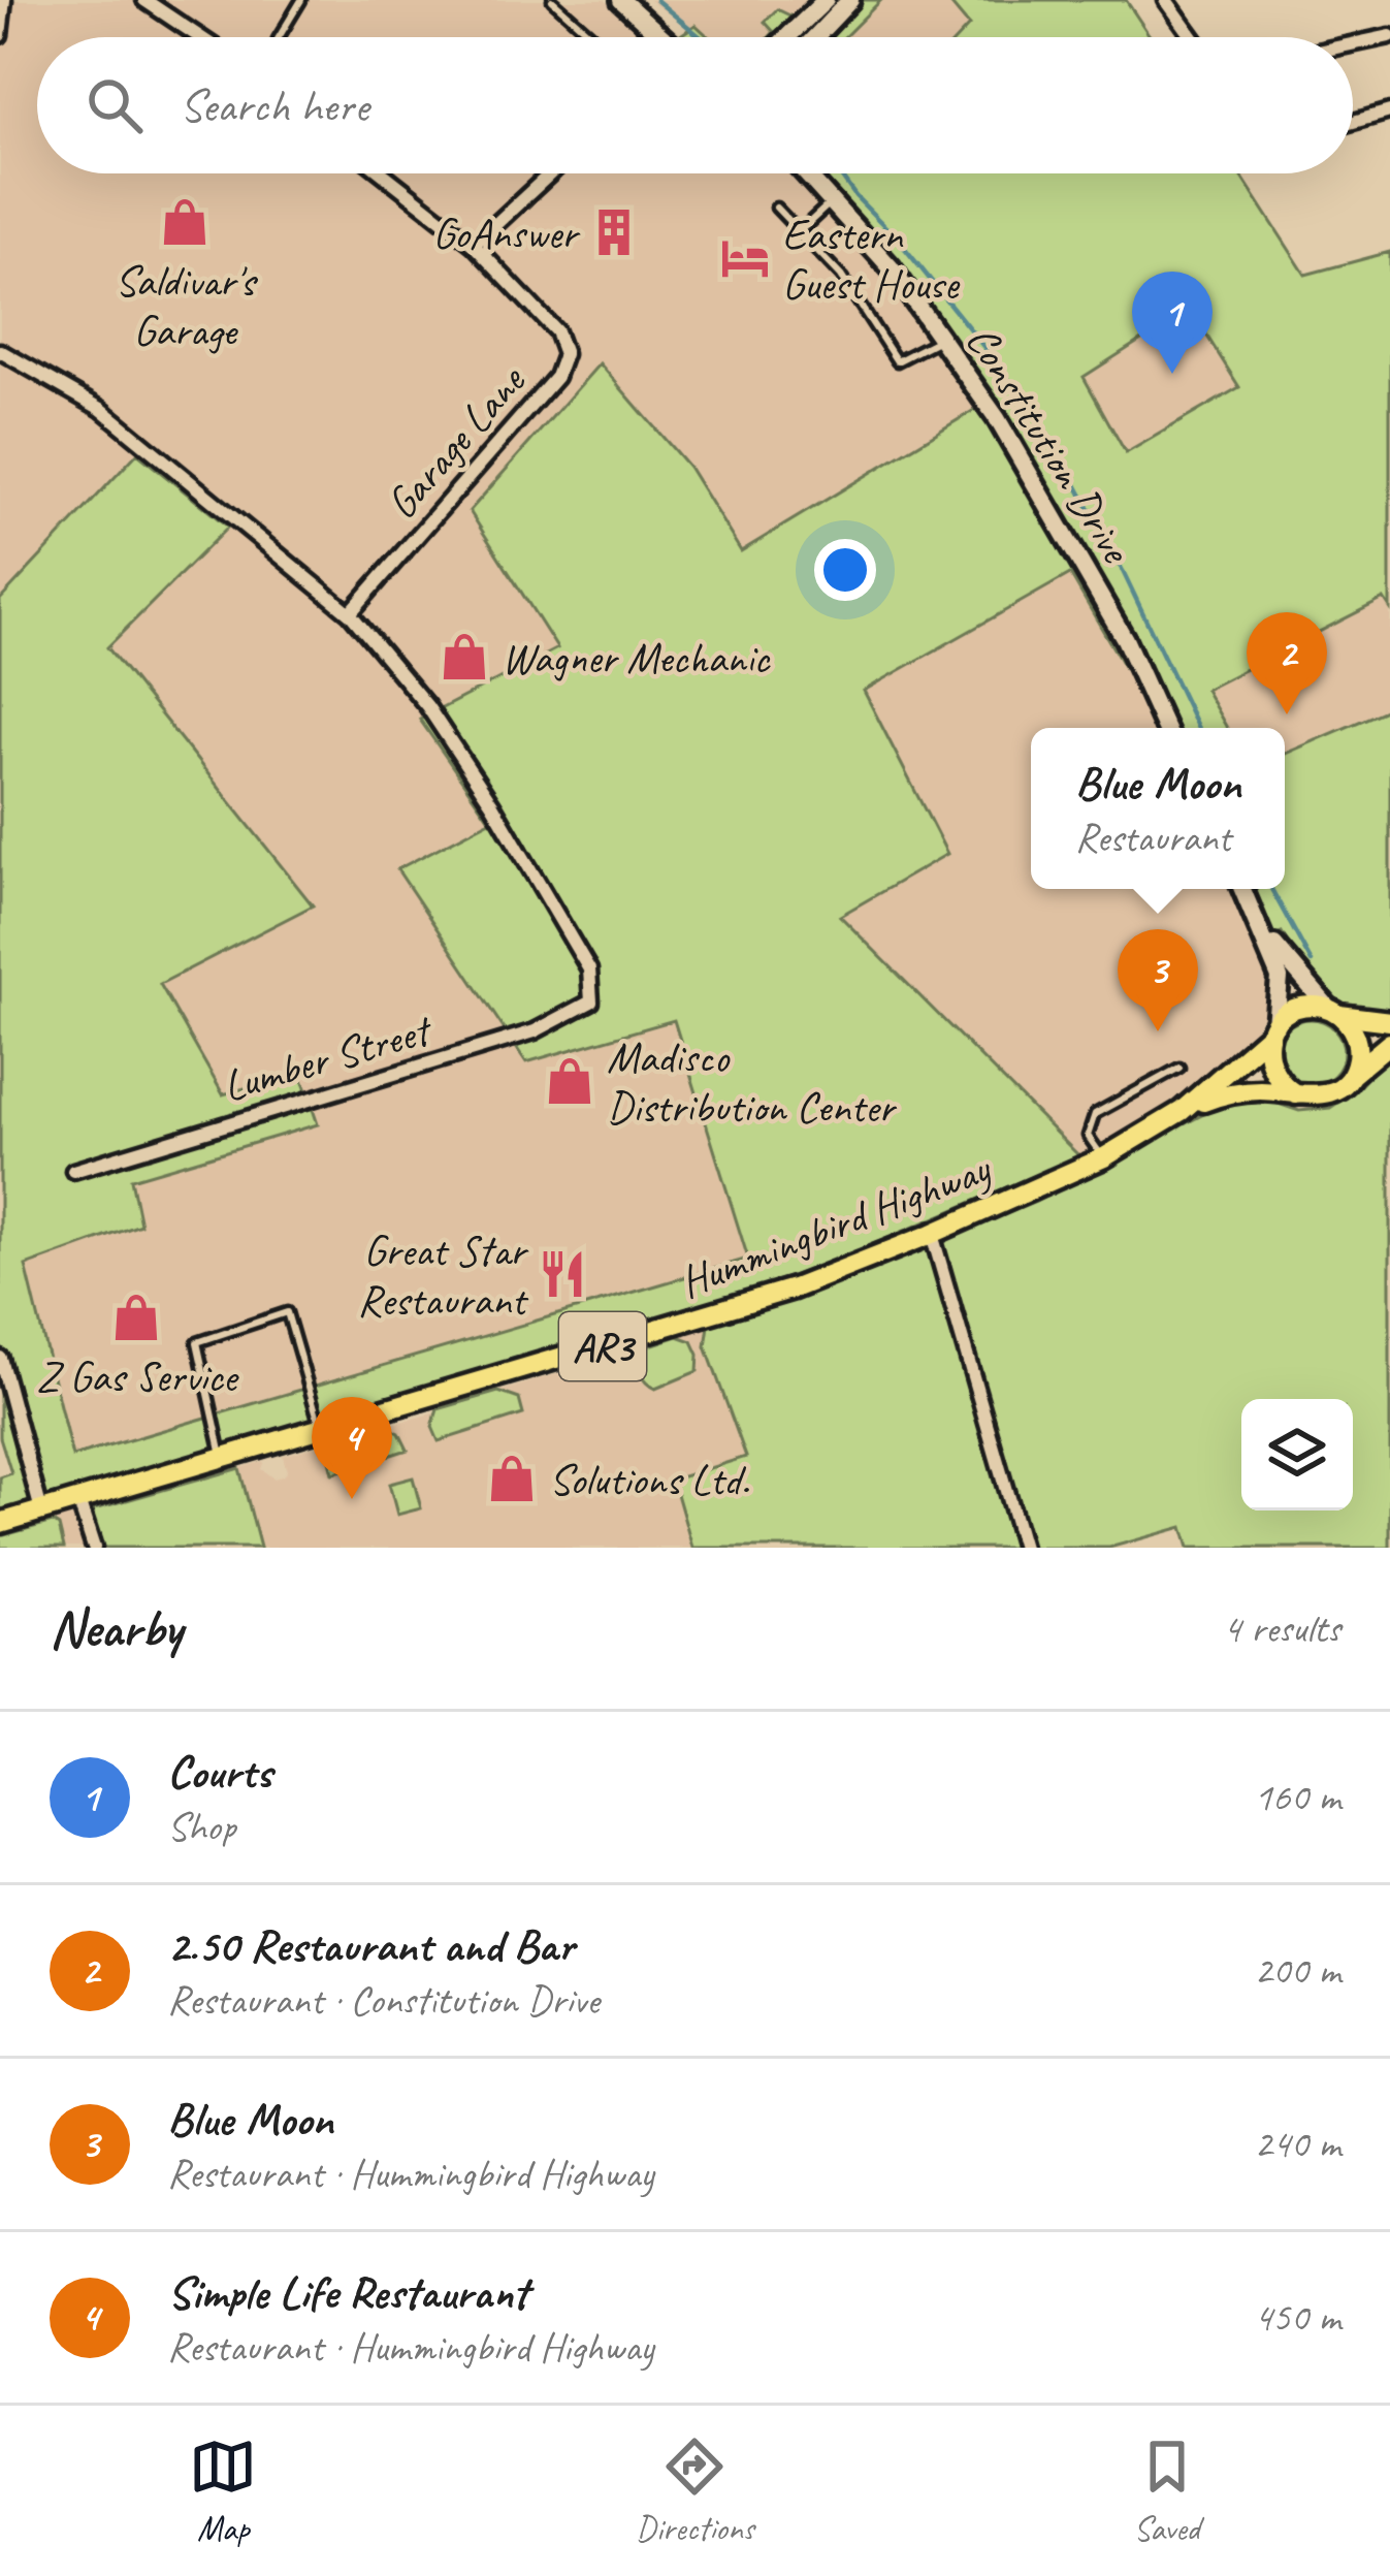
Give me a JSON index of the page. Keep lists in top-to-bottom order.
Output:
{
  "streets": {
    "main road": ["Constitution Drive", "Hummingbird Highway", "AR3"],
    "street": ["Garage Lane", "Lumber Street"]
  },
  "crossings": [
    ["Garage Lane", "Lumber Street"]
  ],
  "places": {
    "shop": [
      "Saldivar's Garage",
      "Wagner Mechanic",
      "Madisco Distribution Center",
      "Z Gas Service",
      "Solutions Ltd."
    ],
    "building": ["GoAnswer"],
    "hotel": ["Eastern Guest House"],
    "restaurant": ["Great Star Restaurant"]
  },
  "page": {
    "search": "Search here",
    "pins": [
      "1",
      "2",
      "3",
      "4"
    ],
    "popup": ["Blue Moon", "Restaurant"],
    "heading": ["Nearby", "4 results"],
    "list": [
      {
        "mark": "1",
        "name": "Courts",
        "note": "Shop",
        "value": "160 m"
      },
      {
        "mark": "2",
        "name": "2.50 Restaurant and Bar",
        "note": "Restaurant · Constitution Drive",
        "value": "200 m"
      },
      {
        "mark": "3",
        "name": "Blue Moon",
        "note": "Restaurant · Hummingbird Highway",
        "value": "240 m"
      },
      {
        "mark": "4",
        "name": "Simple Life Restaurant",
        "note": "Restaurant · Hummingbird Highway",
        "value": "450 m"
      }
    ],
    "nav": ["Map", "Directions", "Saved"]
  }
}
